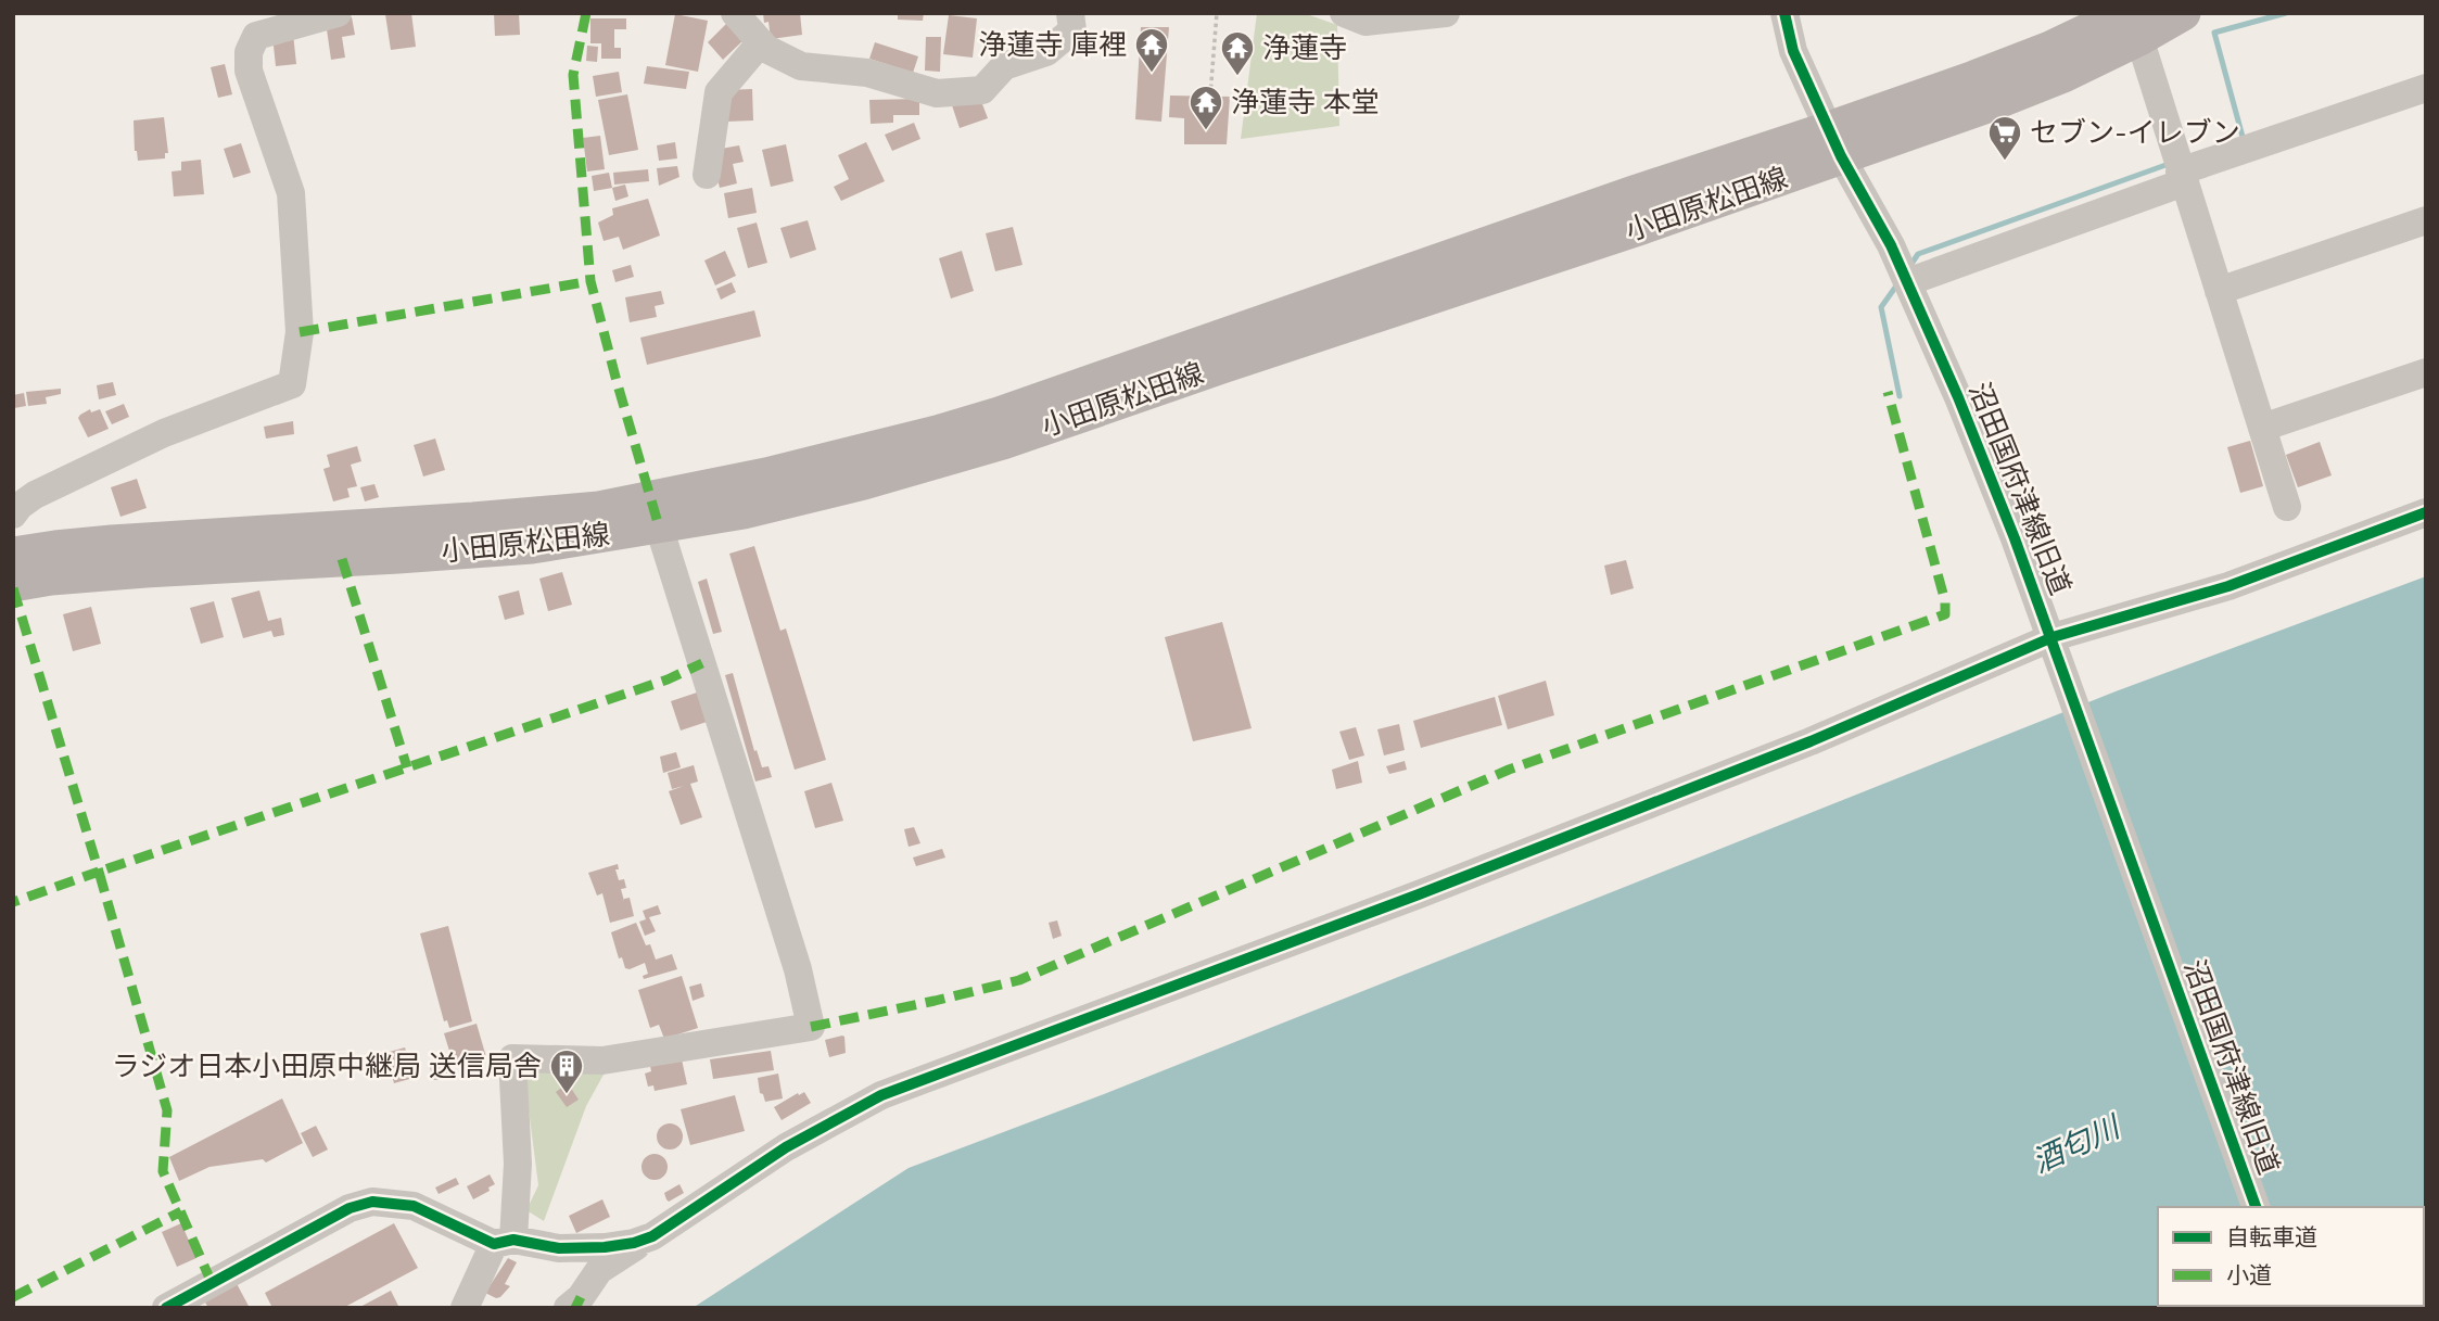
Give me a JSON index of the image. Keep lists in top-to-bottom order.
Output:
{
  "streets": {
    "main road": ["小田原松田線"],
    "street": ["沼田国府津線旧道"]
  },
  "crossings": [
    ["小田原松田線", "沼田国府津線旧道"]
  ],
  "water": ["酒匂川"],
  "places": {
    "temple": ["浄蓮寺 庫裡", "浄蓮寺", "浄蓮寺 本堂"],
    "supermarket": ["セブン-イレブン"],
    "building": ["ラジオ日本小田原中継局 送信局舎"]
  },
  "legend": ["自転車道", "小道"]
}
